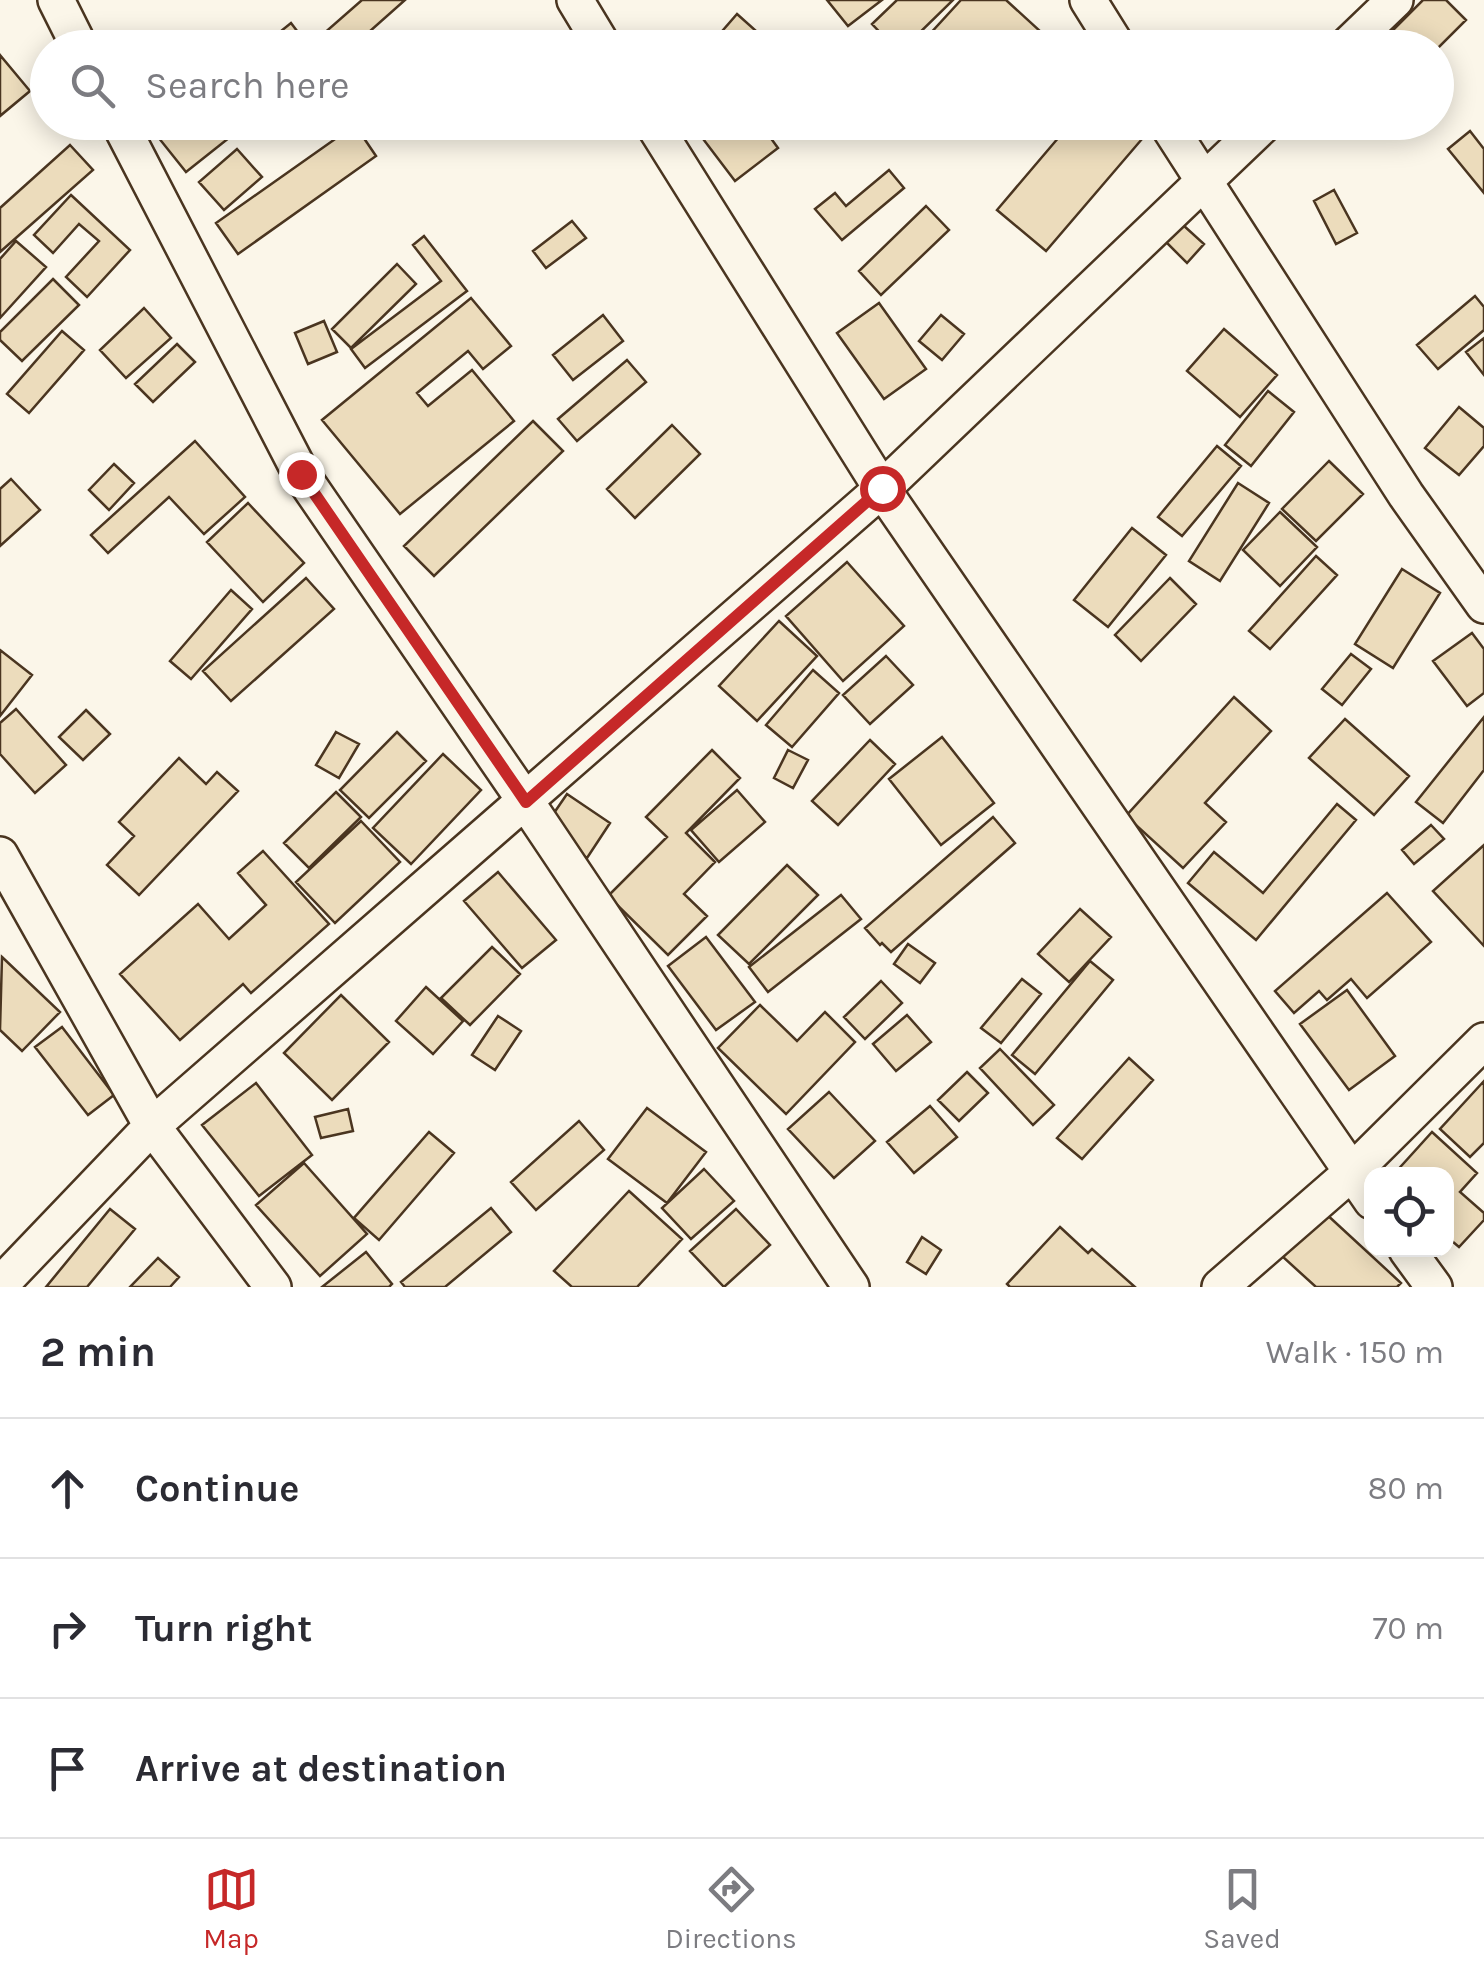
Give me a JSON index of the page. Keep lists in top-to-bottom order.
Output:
{
  "page": {
    "search": "Search here",
    "heading": ["2 min", "Walk · 150 m"],
    "list": [
      ["Continue", "80 m"],
      ["Turn right", "70 m"],
      "Arrive at destination"
    ],
    "nav": ["Map", "Directions", "Saved"]
  }
}
